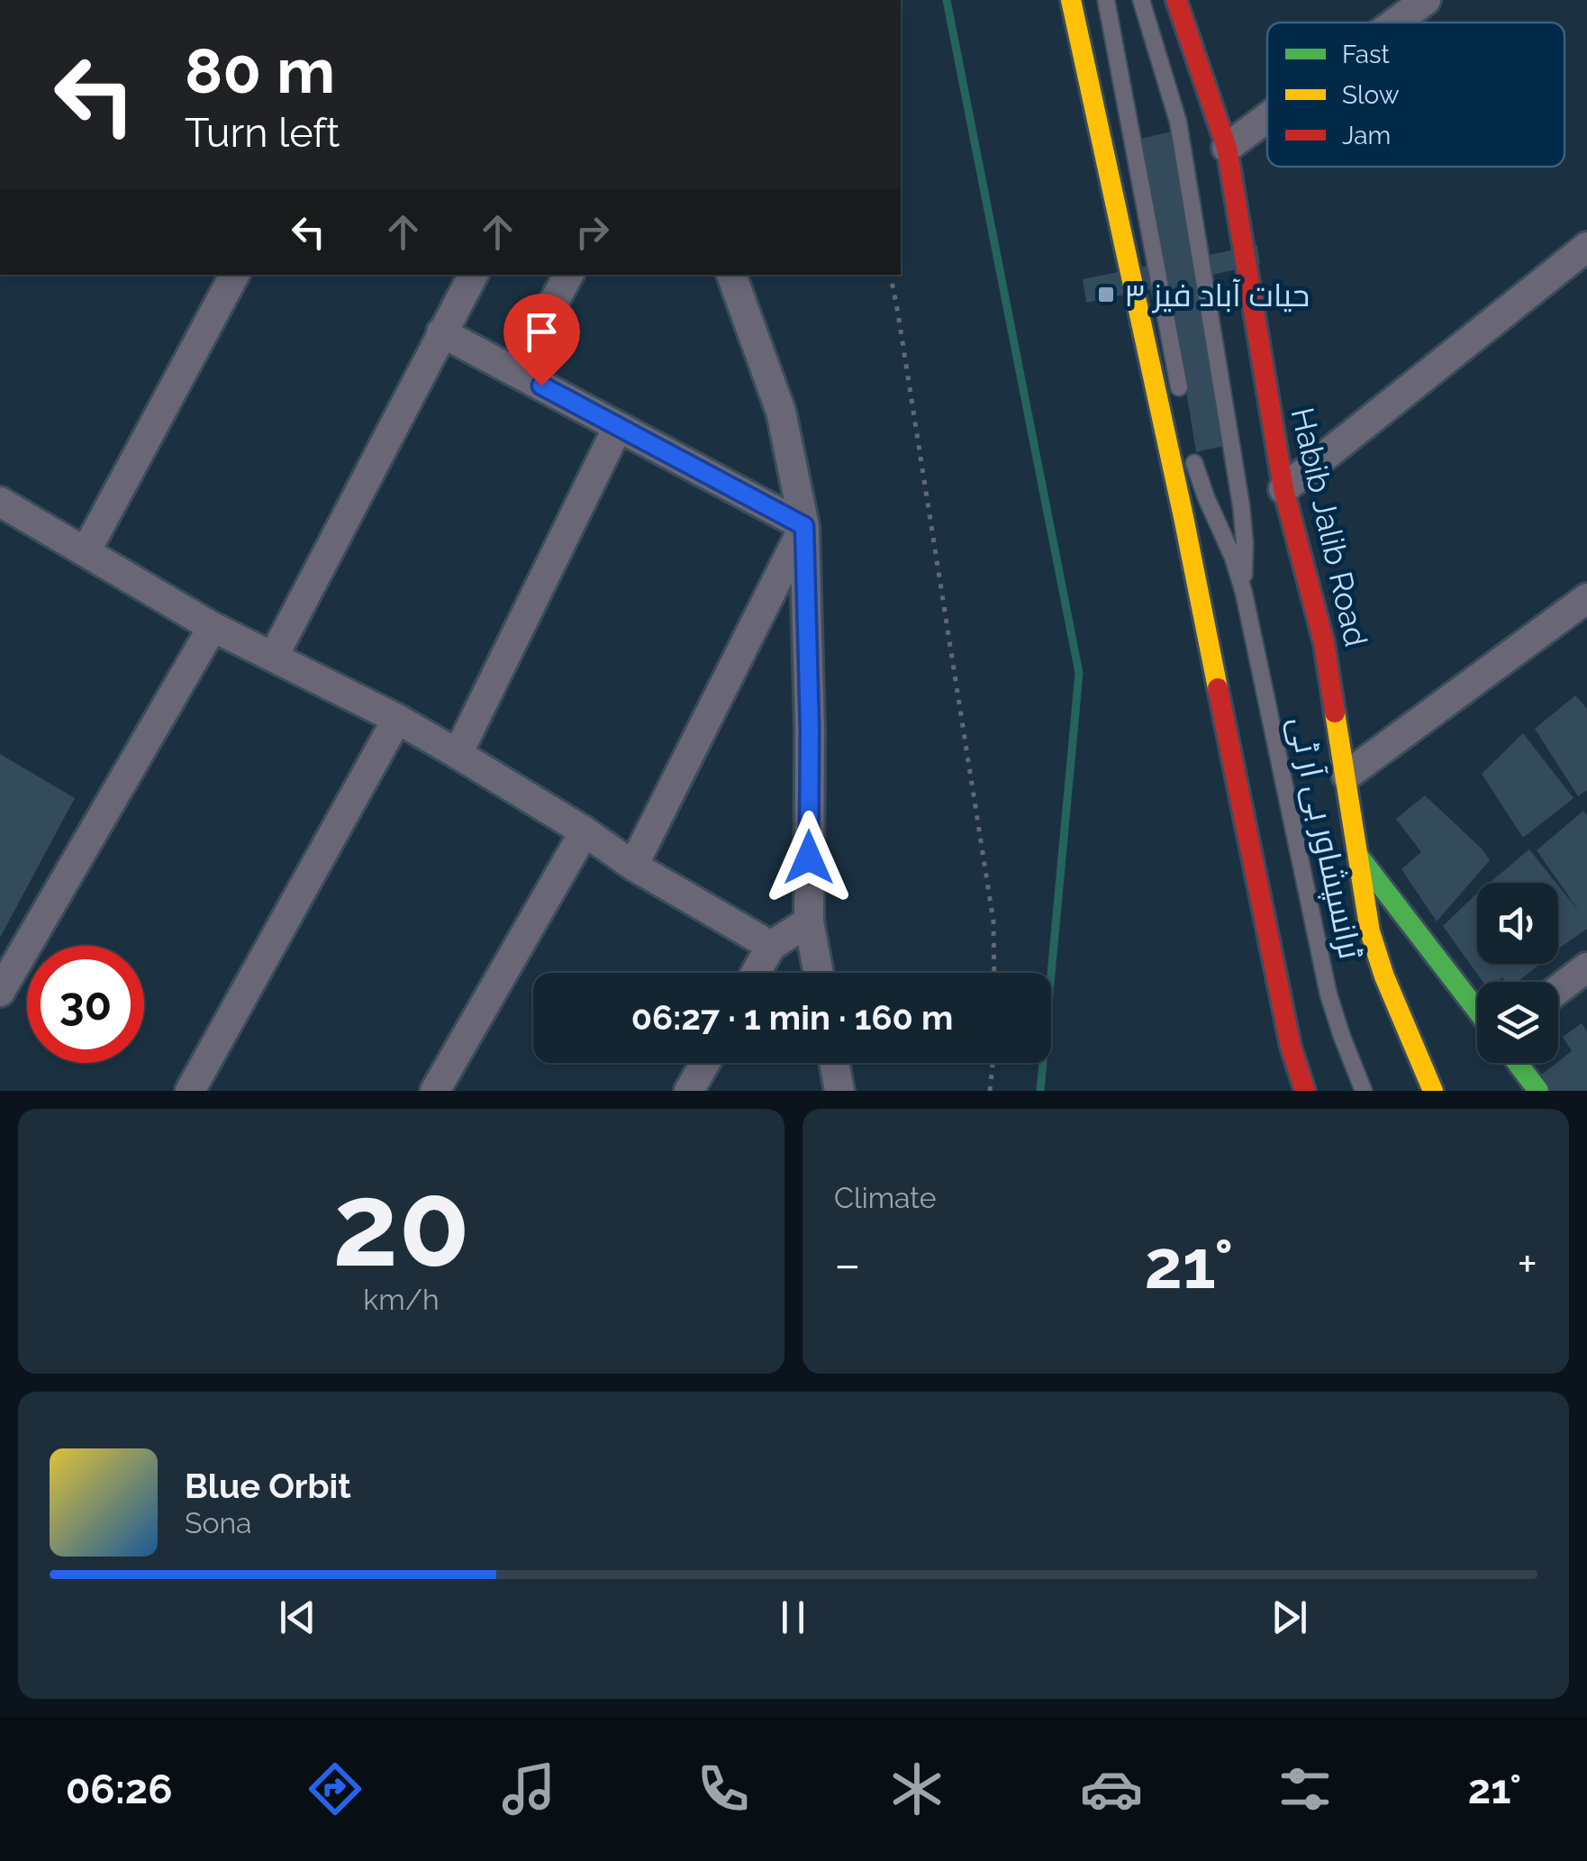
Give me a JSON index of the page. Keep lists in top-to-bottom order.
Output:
{
  "streets": {
    "main road": ["Habib Jalib Road"],
    "lane": ["ٹرانسپشاور بی آر ٹی"]
  },
  "places": {
    "transit": ["حیات آباد فیز ۳"]
  },
  "legend": ["Fast", "Slow", "Jam"],
  "page": {
    "turn": ["80 m", "Turn left"],
    "limit": "30",
    "trip": "06:27 · 1 min · 160 m",
    "tile": [
      ["20", "km/h"],
      "Climate"
    ],
    "heat": ["−", "21°", "+"],
    "song": ["Blue Orbit", "Sona"],
    "tabs": ["06:26", "21°"]
  }
}
